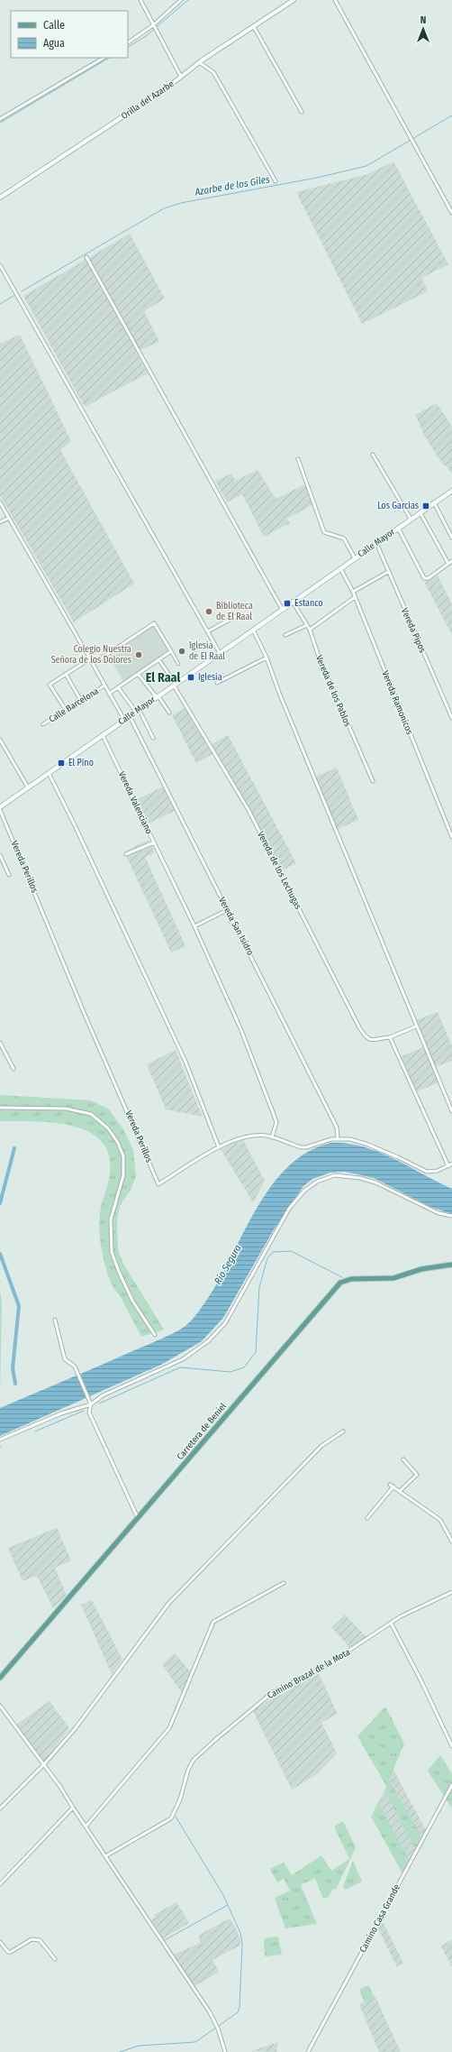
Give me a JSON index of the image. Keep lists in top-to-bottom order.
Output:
{
  "streets": {
    "main road": ["Calle Mayor", "Carretera de Beniel"],
    "street": [
      "Orilla del Azarbe",
      "Vereda Pipos",
      "Vereda de los Pablos",
      "Vereda Ramonicos",
      "Calle Barcelona",
      "Vereda Valenciano",
      "Vereda Perillos",
      "Vereda de los Lechugas",
      "Vereda San Isidro",
      "Camino Brazal de la Mota",
      "Camino Casa Grande"
    ]
  },
  "crossings": [
    ["Calle Mayor", "Vereda Pipos"],
    ["Calle Mayor", "Vereda de los Pablos"],
    ["Calle Mayor", "Vereda Ramonicos"],
    ["Calle Mayor", "Vereda Valenciano"],
    ["Calle Mayor", "Vereda de los Lechugas"],
    ["Calle Mayor", "Vereda San Isidro"],
    ["Vereda Perillos", "Vereda San Isidro"]
  ],
  "districts": ["El Raal"],
  "water": ["Azarbe de los Giles", "Río Segura"],
  "places": {
    "transit": [
      "Los Garcias",
      "Estanco",
      "Iglesia",
      "El Pino"
    ],
    "other": ["Biblioteca de El Raal", "Iglesia de El Raal", "Colegio Nuestra Señora de los Dolores"]
  },
  "legend": ["Calle", "Agua"],
  "north": "top"
}
